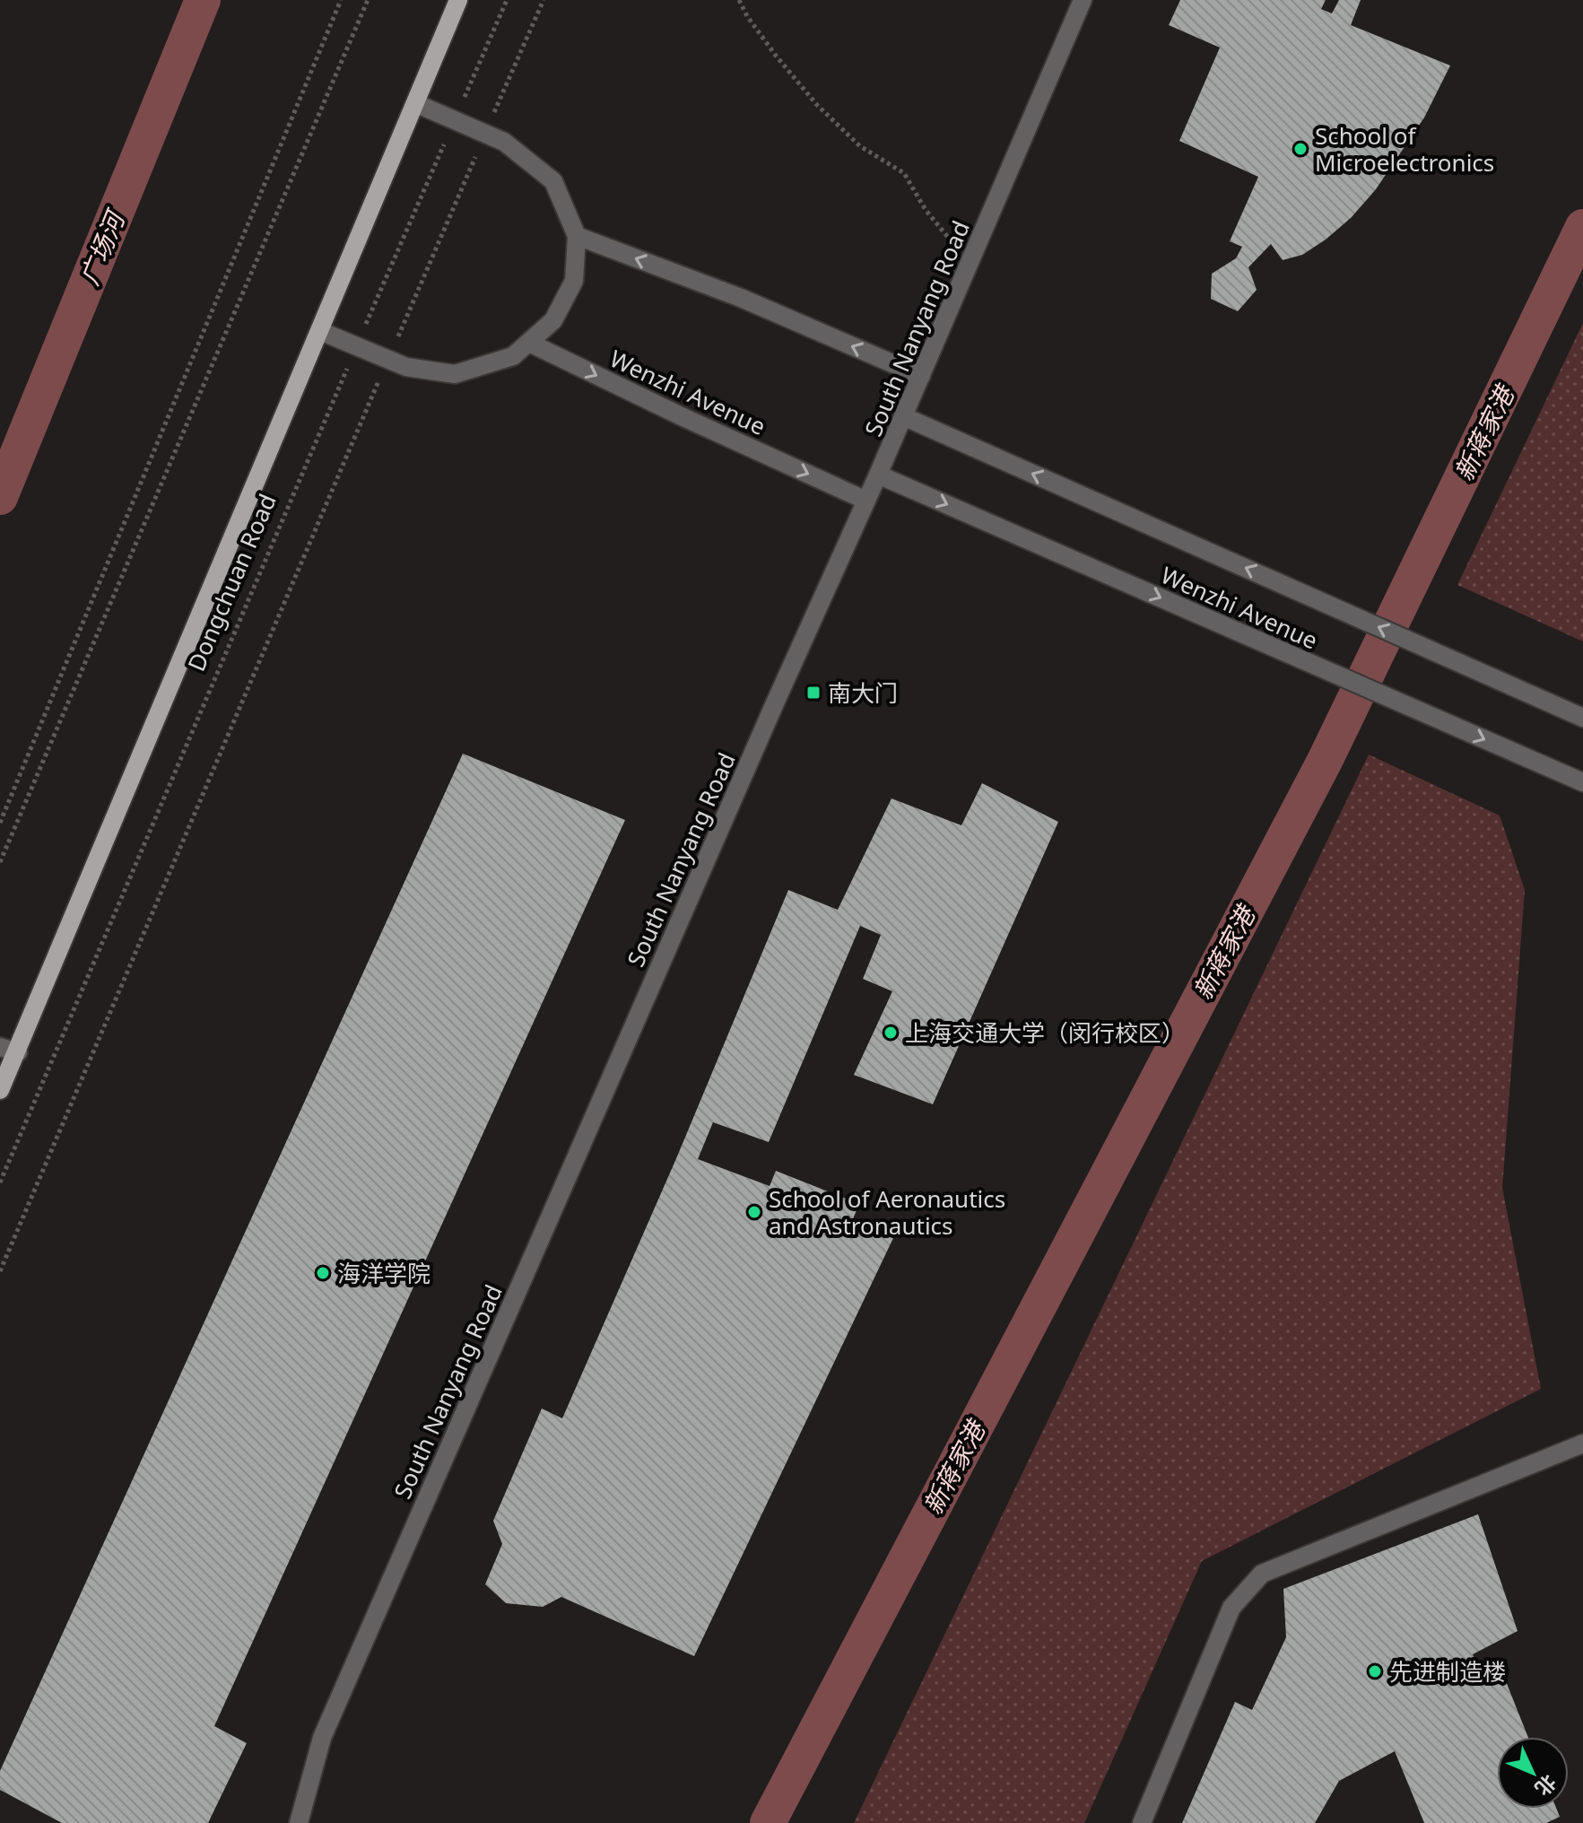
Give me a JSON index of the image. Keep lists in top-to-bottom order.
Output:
{
  "streets": {
    "main road": ["Dongchuan Road"],
    "street": ["South Nanyang Road", "Wenzhi Avenue"]
  },
  "crossings": [
    ["South Nanyang Road", "Wenzhi Avenue"]
  ],
  "water": ["广场河", "新蒋家港"],
  "places": {
    "other": [
      "School of Microelectronics",
      "上海交通大学（闵行校区）",
      "School of Aeronautics and Astronautics",
      "海洋学院",
      "先进制造楼"
    ],
    "transit": ["南大门"]
  },
  "north": "bottom right"
}
